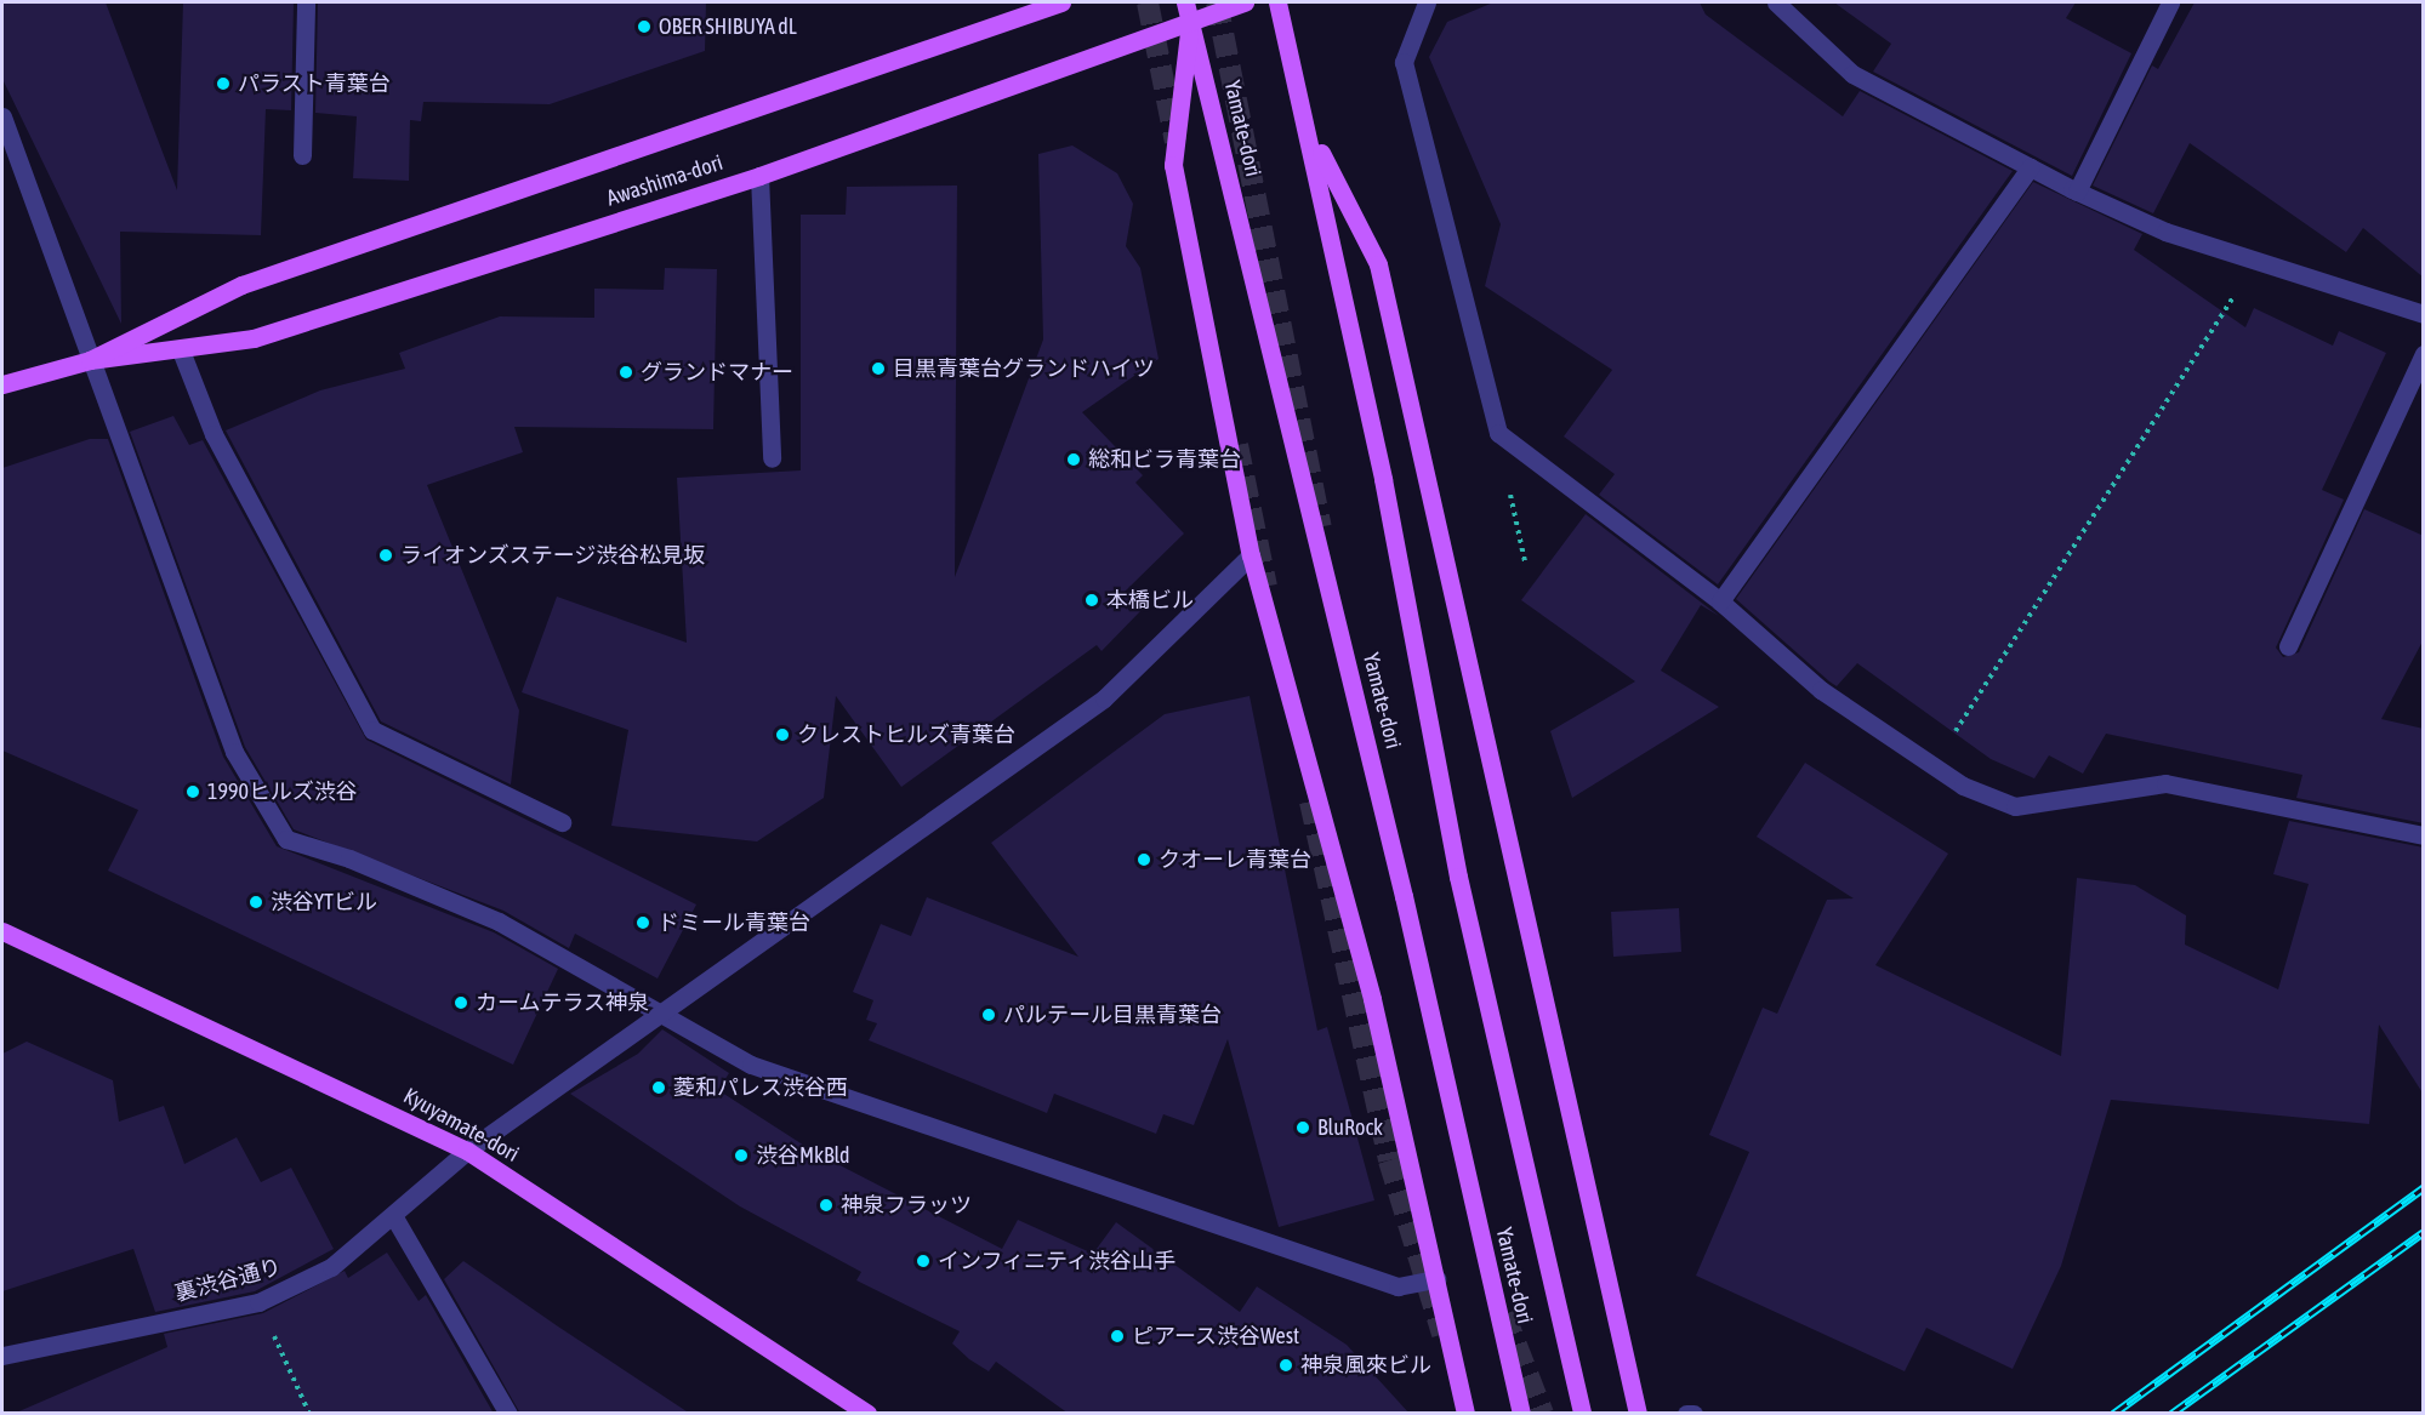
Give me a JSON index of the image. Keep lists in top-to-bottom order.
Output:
{
  "streets": {
    "main road": ["Yamate-dori", "Awashima-dori", "Kyuyamate-dori"],
    "street": ["裏渋谷通り"]
  },
  "crossings": [
    ["Yamate-dori", "Awashima-dori"],
    ["Kyuyamate-dori", "裏渋谷通り"]
  ],
  "places": [
    "OBER SHIBUYA dL",
    "パラスト青葉台",
    "目黒青葉台グランドハイツ",
    "グランドマナー",
    "総和ビラ青葉台",
    "ライオンズステージ渋谷松見坂",
    "本橋ビル",
    "クレストヒルズ青葉台",
    "1990ヒルズ渋谷",
    "クオーレ青葉台",
    "渋谷YTビル",
    "ドミール青葉台",
    "カームテラス神泉",
    "パルテール目黒青葉台",
    "菱和パレス渋谷西",
    "BluRock",
    "渋谷MkBld",
    "神泉フラッツ",
    "インフィニティ渋谷山手",
    "ピアース渋谷West",
    "神泉風來ビル"
  ]
}
